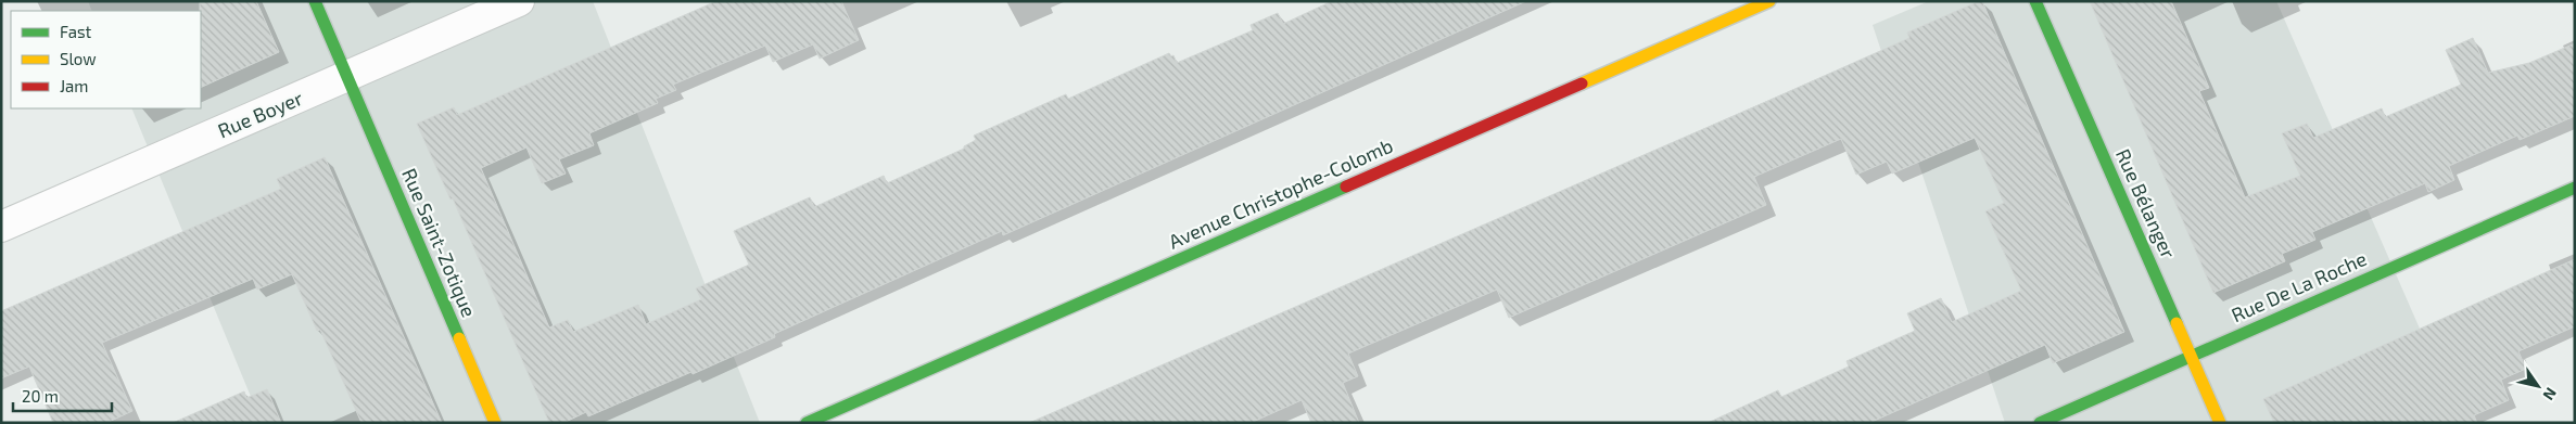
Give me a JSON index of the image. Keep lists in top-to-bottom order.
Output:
{
  "streets": {
    "street": [
      "Rue Boyer",
      "Avenue Christophe-Colomb",
      "Rue Bélanger",
      "Rue Saint-Zotique",
      "Rue De La Roche"
    ]
  },
  "crossings": [
    ["Rue Boyer", "Rue Saint-Zotique"],
    ["Rue Bélanger", "Rue De La Roche"]
  ],
  "legend": ["Fast", "Slow", "Jam"],
  "scale_bar": "20 m",
  "north": "bottom right"
}
